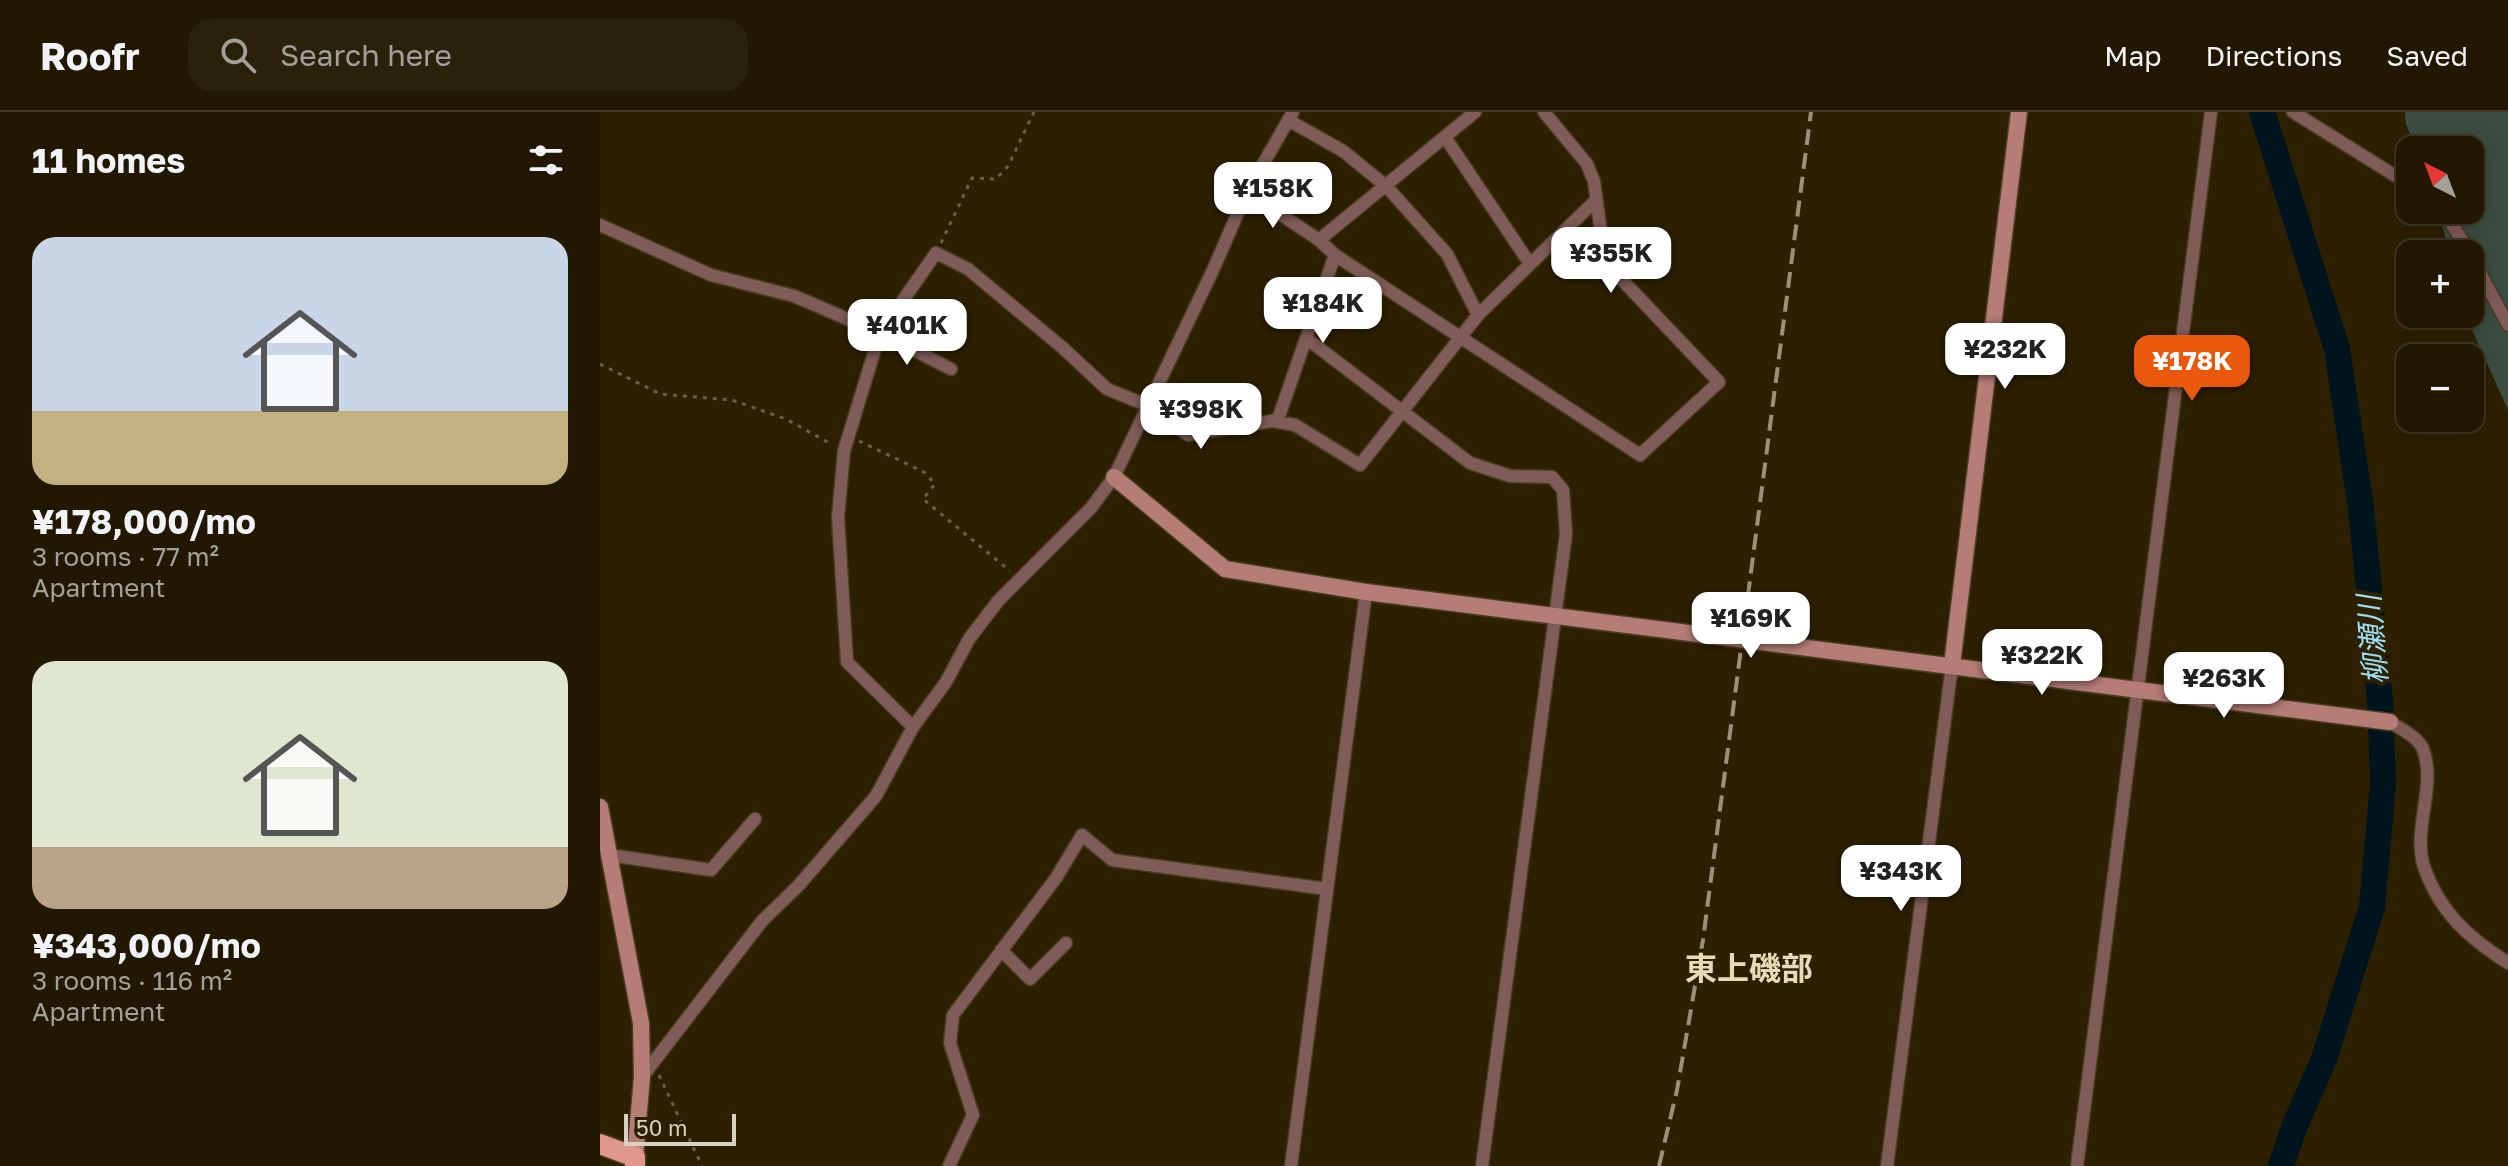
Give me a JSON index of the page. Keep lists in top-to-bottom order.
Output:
{
  "districts": ["東上磯部"],
  "water": ["柳瀬川"],
  "scale_bar": "50 m",
  "north": "top left",
  "page": {
    "header": "Roofr",
    "search": "Search here",
    "nav": ["Map", "Directions", "Saved"],
    "heading": "11 homes",
    "map_buttons": ["+", "−"],
    "price": [
      "¥158K",
      "¥355K",
      "¥184K",
      "¥401K",
      "¥232K",
      "¥178K",
      "¥398K",
      "¥169K",
      "¥322K",
      "¥263K",
      "¥343K"
    ],
    "list": [
      {
        "name": "¥178,000/mo",
        "note": "3 rooms · 77 m² · Apartment"
      },
      {
        "name": "¥343,000/mo",
        "note": "3 rooms · 116 m² · Apartment"
      }
    ],
    "scale": "50 m"
  }
}
